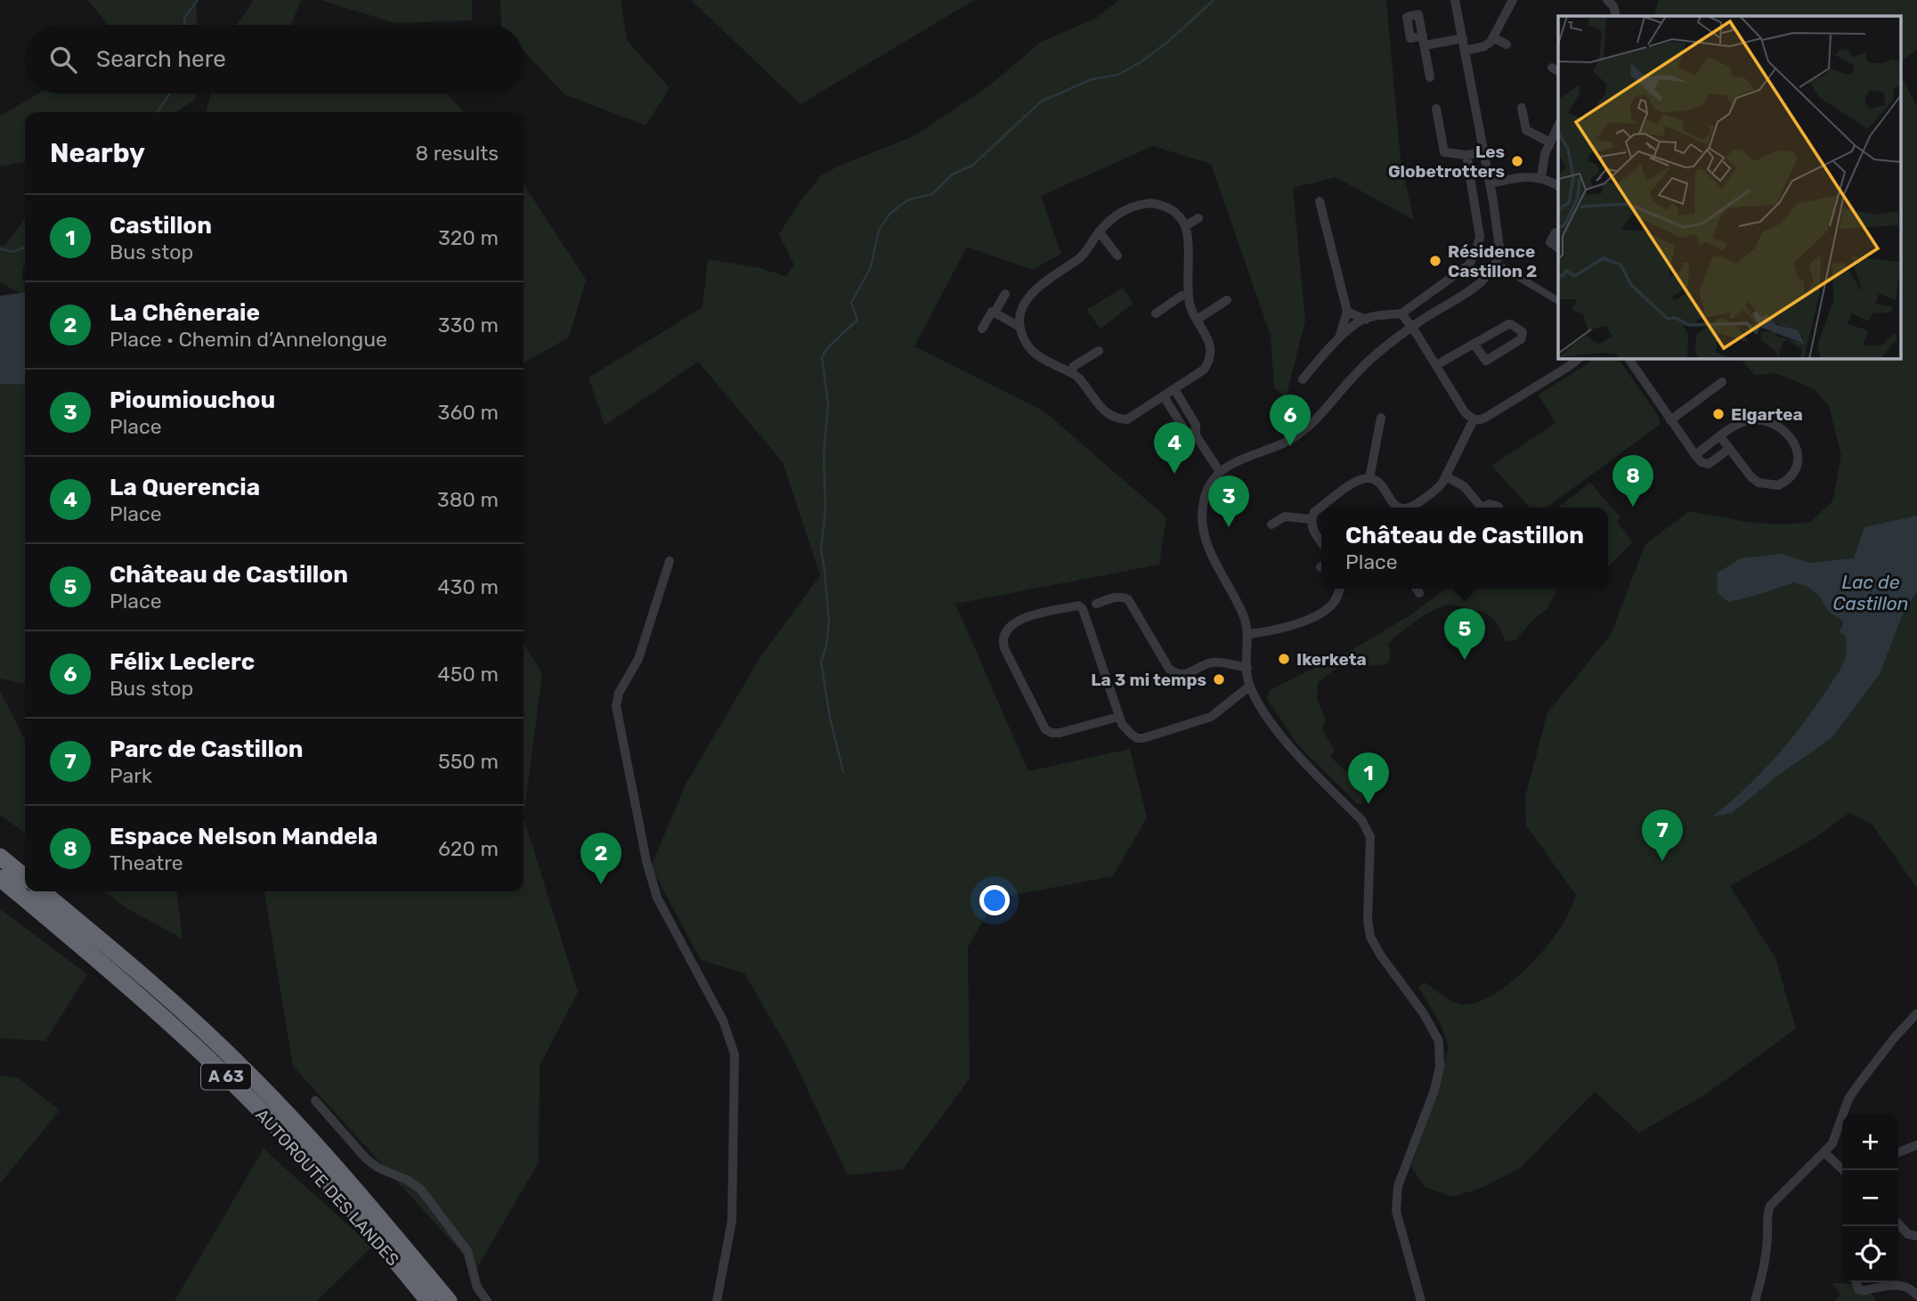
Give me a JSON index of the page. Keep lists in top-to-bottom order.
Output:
{
  "streets": {
    "highway": ["A 63", "AUTOROUTE DES LANDES"]
  },
  "water": ["Lac de Castillon"],
  "places": [
    "Les Globetrotters",
    "Résidence Castillon 2",
    "Elgartea",
    "Ikerketa",
    "La 3 mi temps"
  ],
  "page": {
    "search": "Search here",
    "heading": ["Nearby", "8 results"],
    "list": [
      {
        "mark": "1",
        "name": "Castillon",
        "note": "Bus stop",
        "value": "320 m"
      },
      {
        "mark": "2",
        "name": "La Chêneraie",
        "note": "Place · Chemin d’Annelongue",
        "value": "330 m"
      },
      {
        "mark": "3",
        "name": "Pioumiouchou",
        "note": "Place",
        "value": "360 m"
      },
      {
        "mark": "4",
        "name": "La Querencia",
        "note": "Place",
        "value": "380 m"
      },
      {
        "mark": "5",
        "name": "Château de Castillon",
        "note": "Place",
        "value": "430 m"
      },
      {
        "mark": "6",
        "name": "Félix Leclerc",
        "note": "Bus stop",
        "value": "450 m"
      },
      {
        "mark": "7",
        "name": "Parc de Castillon",
        "note": "Park",
        "value": "550 m"
      },
      {
        "mark": "8",
        "name": "Espace Nelson Mandela",
        "note": "Theatre",
        "value": "620 m"
      }
    ],
    "pins": [
      "6",
      "4",
      "8",
      "3",
      "5",
      "1",
      "7",
      "2"
    ],
    "popup": ["Château de Castillon", "Place"],
    "map_buttons": ["+", "−"]
  }
}
